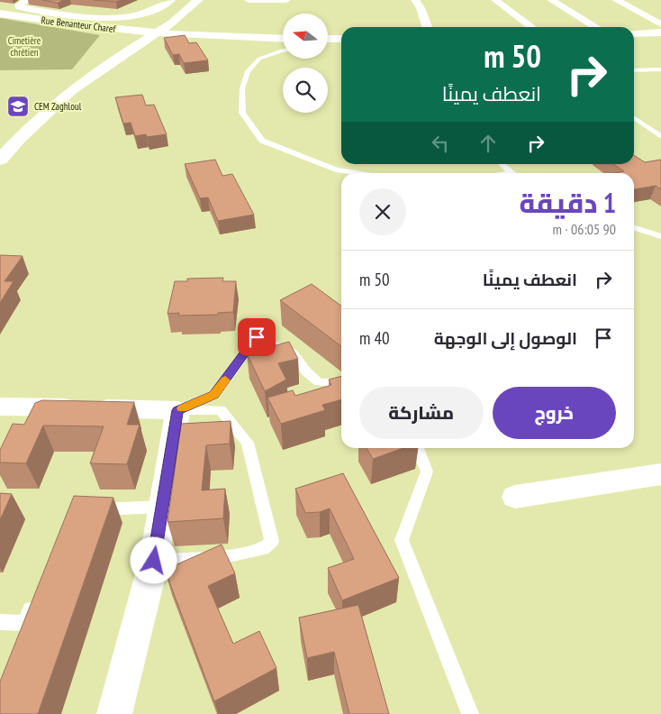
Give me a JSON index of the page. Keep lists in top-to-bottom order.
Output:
{
  "streets": {
    "main road": ["Rue Benanteur Charef"]
  },
  "parks": ["Cimetière chrétien"],
  "places": {
    "school or university": ["CEM Zaghloul"]
  },
  "north": "left",
  "page": {
    "turn": ["50 m", "انعطف يمينًا"],
    "heading": ["1 دقيقة", "90 m · 06:05"],
    "list": [
      {
        "name": "انعطف يمينًا",
        "value": "50 m"
      },
      {
        "name": "الوصول إلى الوجهة",
        "value": "40 m"
      }
    ],
    "buttons": ["خروج", "مشاركة"]
  }
}
